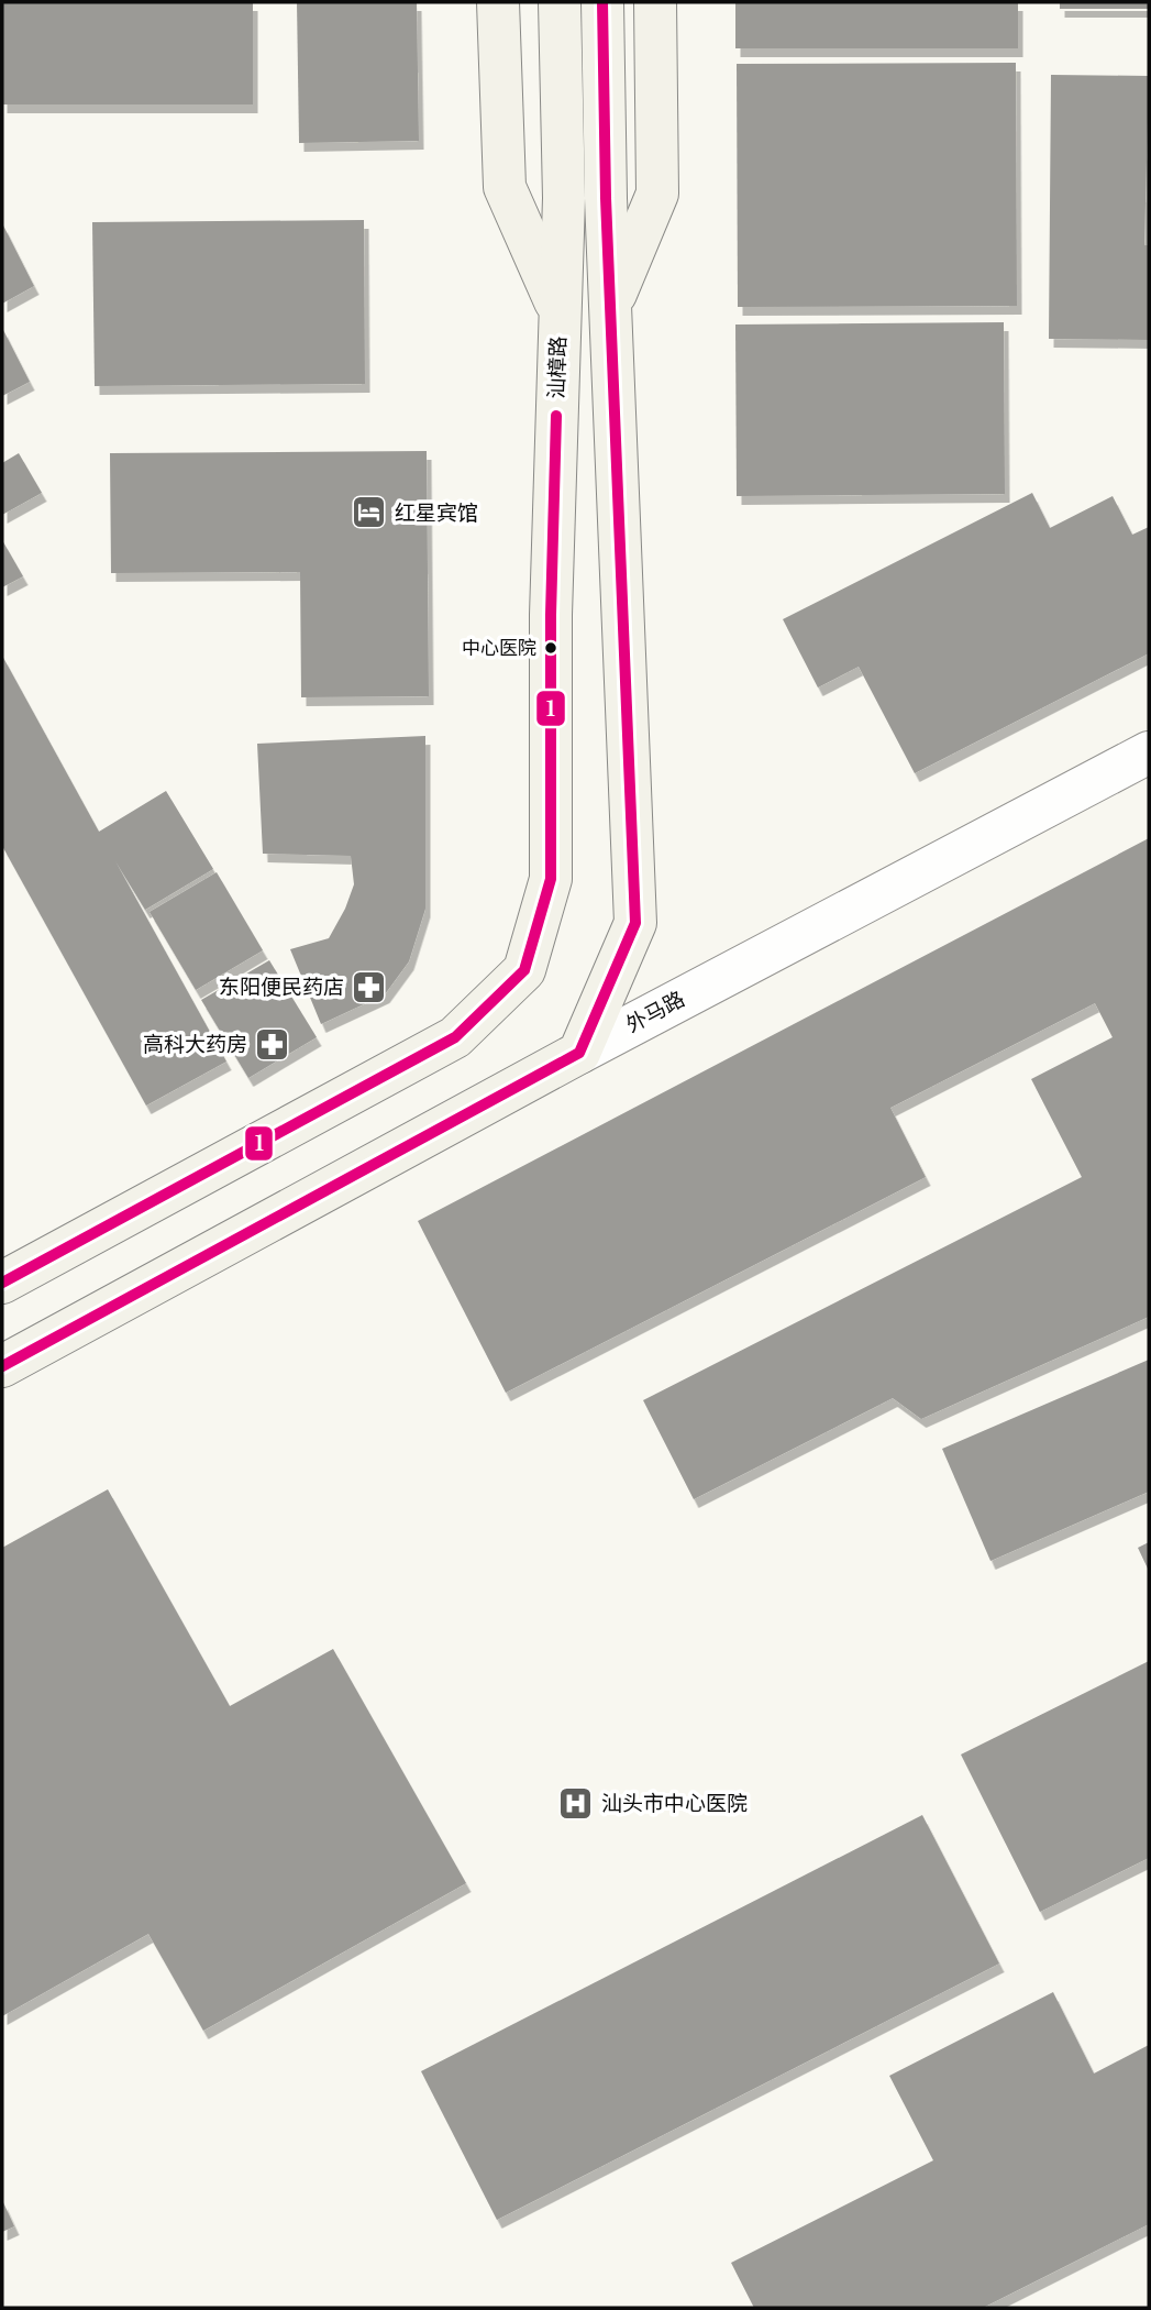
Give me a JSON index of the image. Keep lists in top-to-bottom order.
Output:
{
  "streets": {
    "street": ["汕樟路", "外马路"]
  },
  "places": {
    "hotel": ["红星宾馆"],
    "other": ["中心医院"],
    "pharmacy": ["东阳便民药店", "高科大药房"],
    "hospital": ["汕头市中心医院"]
  },
  "lines": ["transit line 1"]
}
